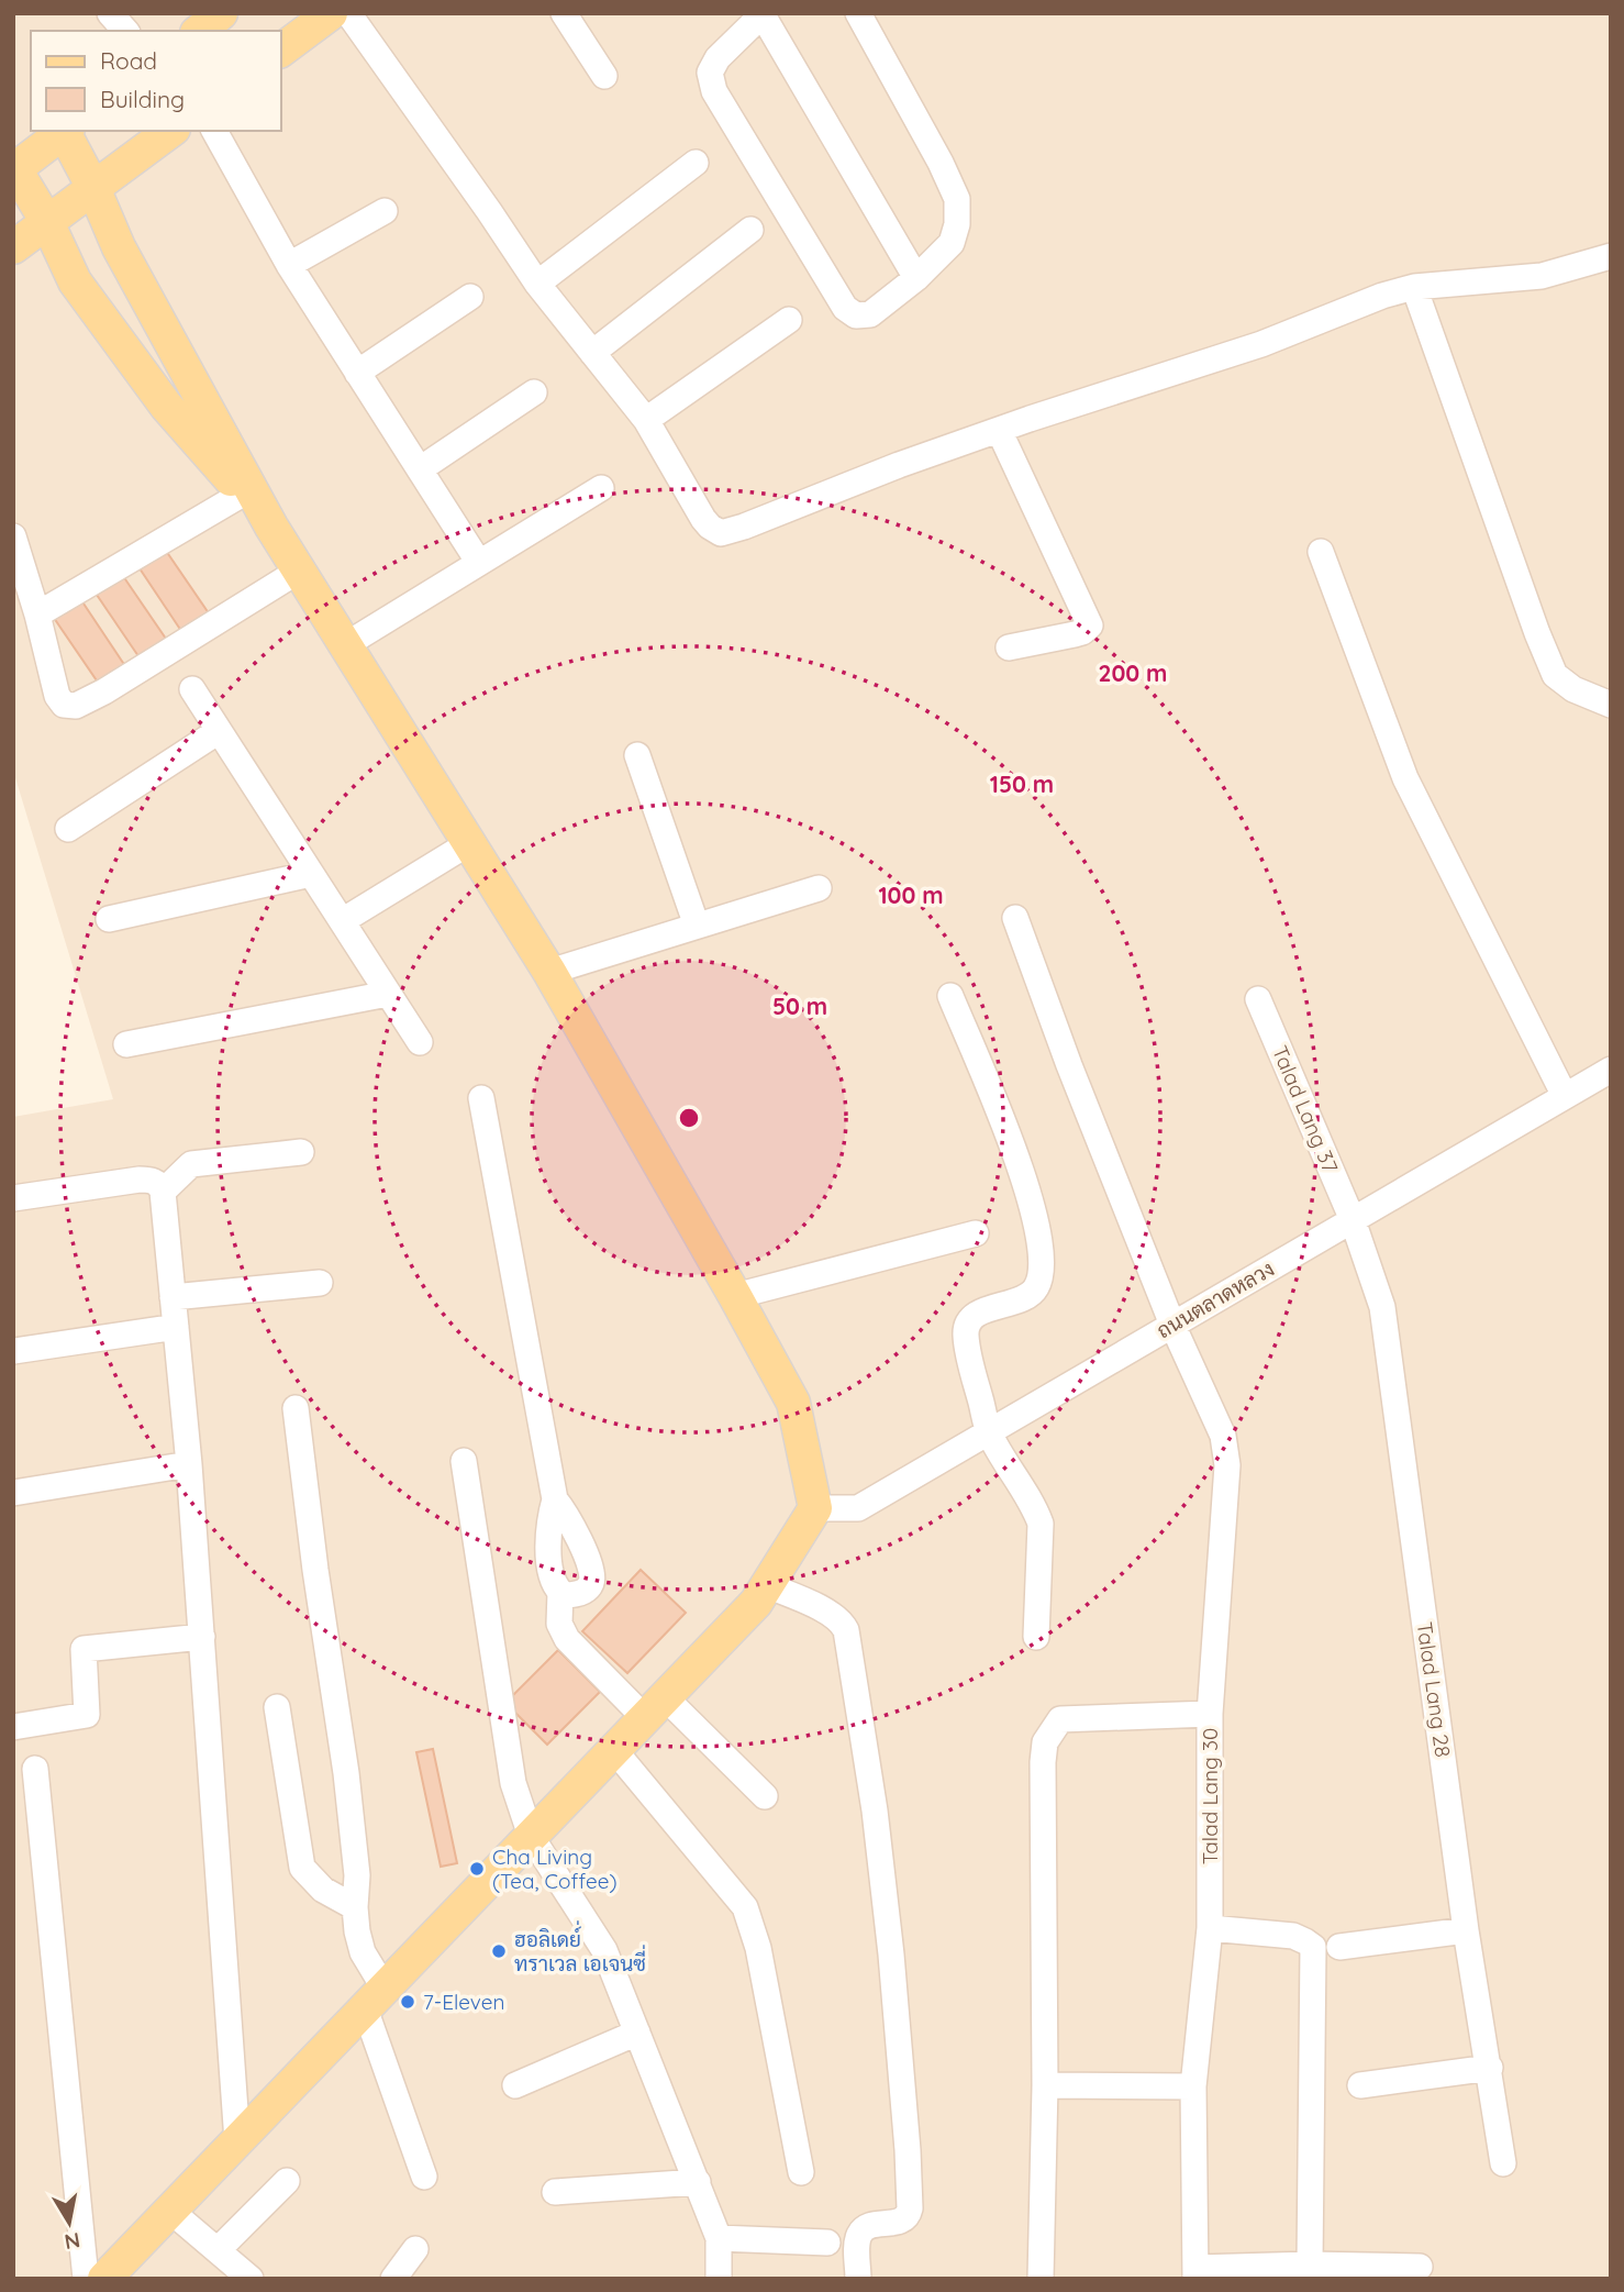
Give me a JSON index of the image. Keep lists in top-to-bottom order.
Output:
{
  "streets": {
    "street": [
      "Talad Lang 37",
      "ถนนตลาดหลวง",
      "Talad Lang 28",
      "Talad Lang 30"
    ]
  },
  "crossings": [
    ["Talad Lang 37", "ถนนตลาดหลวง"],
    ["Talad Lang 37", "Talad Lang 28"],
    ["ถนนตลาดหลวง", "Talad Lang 28"],
    ["ถนนตลาดหลวง", "Talad Lang 30"]
  ],
  "places": ["Cha Living (Tea, Coffee)", "ฮอลิเดย์่ ทราเวล เอเจนซี่", "7-Eleven"],
  "legend": ["Road", "Building"],
  "north": "bottom",
  "rings": [
    "200 m",
    "150 m",
    "100 m",
    "50 m"
  ]
}
